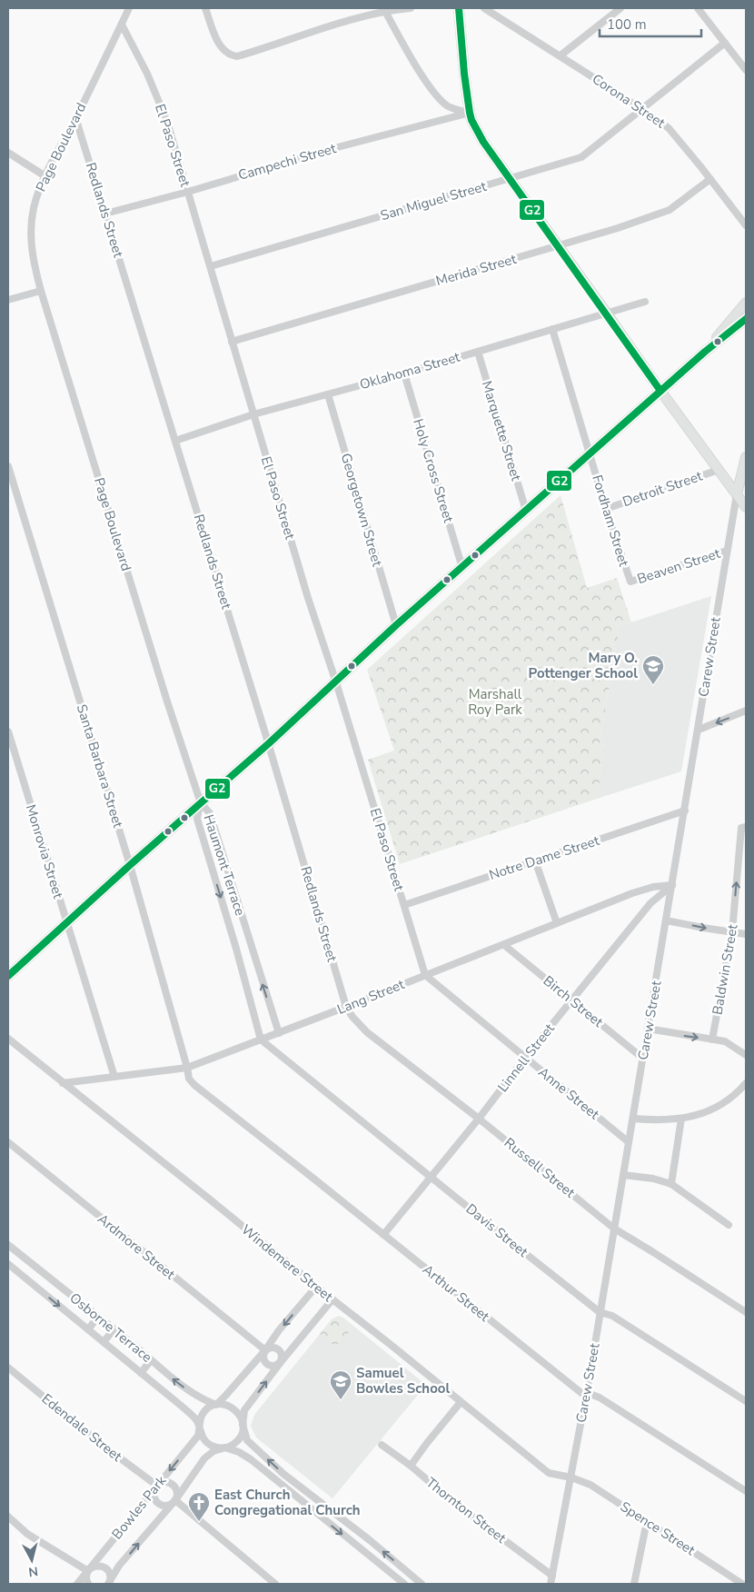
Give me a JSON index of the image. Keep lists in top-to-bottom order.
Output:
{
  "streets": {
    "main road": ["Carew Street"],
    "street": [
      "Corona Street",
      "El Paso Street",
      "Page Boulevard",
      "Campechi Street",
      "San Miguel Street",
      "Redlands Street",
      "Merida Street",
      "Oklahoma Street",
      "Marquette Street",
      "Holy Cross Street",
      "Detroit Street",
      "Georgetown Street",
      "Fordham Street",
      "Beaven Street",
      "Santa Barbara Street",
      "Monrovia Street",
      "Notre Dame Street",
      "Haumont Terrace",
      "Baldwin Street",
      "Lang Street",
      "Birch Street",
      "Linnell Street",
      "Anne Street",
      "Russell Street",
      "Davis Street",
      "Ardmore Street",
      "Windemere Street",
      "Arthur Street",
      "Osborne Terrace",
      "Edendale Street",
      "Bowles Park",
      "Thornton Street",
      "Spence Street"
    ]
  },
  "crossings": [
    ["Corona Street", "San Miguel Street"],
    ["Corona Street", "Merida Street"],
    ["El Paso Street", "Page Boulevard"],
    ["El Paso Street", "Campechi Street"],
    ["El Paso Street", "San Miguel Street"],
    ["El Paso Street", "Merida Street"],
    ["El Paso Street", "Oklahoma Street"],
    ["El Paso Street", "Notre Dame Street"],
    ["El Paso Street", "Lang Street"],
    ["El Paso Street", "Anne Street"],
    ["Page Boulevard", "Redlands Street"],
    ["Page Boulevard", "Haumont Terrace"],
    ["Campechi Street", "Redlands Street"],
    ["Redlands Street", "Oklahoma Street"],
    ["Redlands Street", "Lang Street"],
    ["Redlands Street", "Russell Street"],
    ["Oklahoma Street", "Marquette Street"],
    ["Oklahoma Street", "Holy Cross Street"],
    ["Oklahoma Street", "Georgetown Street"],
    ["Oklahoma Street", "Fordham Street"],
    ["Detroit Street", "Fordham Street"],
    ["Fordham Street", "Beaven Street"],
    ["Beaven Street", "Carew Street"],
    ["Carew Street", "Notre Dame Street"],
    ["Carew Street", "Lang Street"],
    ["Carew Street", "Birch Street"],
    ["Carew Street", "Linnell Street"],
    ["Carew Street", "Anne Street"],
    ["Carew Street", "Russell Street"],
    ["Carew Street", "Davis Street"],
    ["Carew Street", "Windemere Street"],
    ["Carew Street", "Arthur Street"],
    ["Carew Street", "Thornton Street"],
    ["Carew Street", "Spence Street"],
    ["Santa Barbara Street", "Lang Street"],
    ["Santa Barbara Street", "Arthur Street"],
    ["Monrovia Street", "Lang Street"],
    ["Haumont Terrace", "Lang Street"],
    ["Haumont Terrace", "Davis Street"],
    ["Lang Street", "Birch Street"],
    ["Lang Street", "Linnell Street"],
    ["Lang Street", "Anne Street"],
    ["Lang Street", "Russell Street"],
    ["Lang Street", "Davis Street"],
    ["Lang Street", "Windemere Street"],
    ["Lang Street", "Arthur Street"],
    ["Birch Street", "Linnell Street"],
    ["Linnell Street", "Anne Street"],
    ["Linnell Street", "Russell Street"],
    ["Linnell Street", "Davis Street"],
    ["Linnell Street", "Arthur Street"],
    ["Ardmore Street", "Bowles Park"],
    ["Windemere Street", "Bowles Park"],
    ["Windemere Street", "Spence Street"],
    ["Osborne Terrace", "Bowles Park"],
    ["Edendale Street", "Bowles Park"]
  ],
  "one_way": ["Baldwin Street"],
  "parks": ["Marshall Roy Park"],
  "places": {
    "school or university": ["Mary O. Pottenger School", "Samuel Bowles School"],
    "church": ["East Church Congregational Church"]
  },
  "lines": ["transit line G2"],
  "scale_bar": "100 m",
  "north": "bottom"
}
